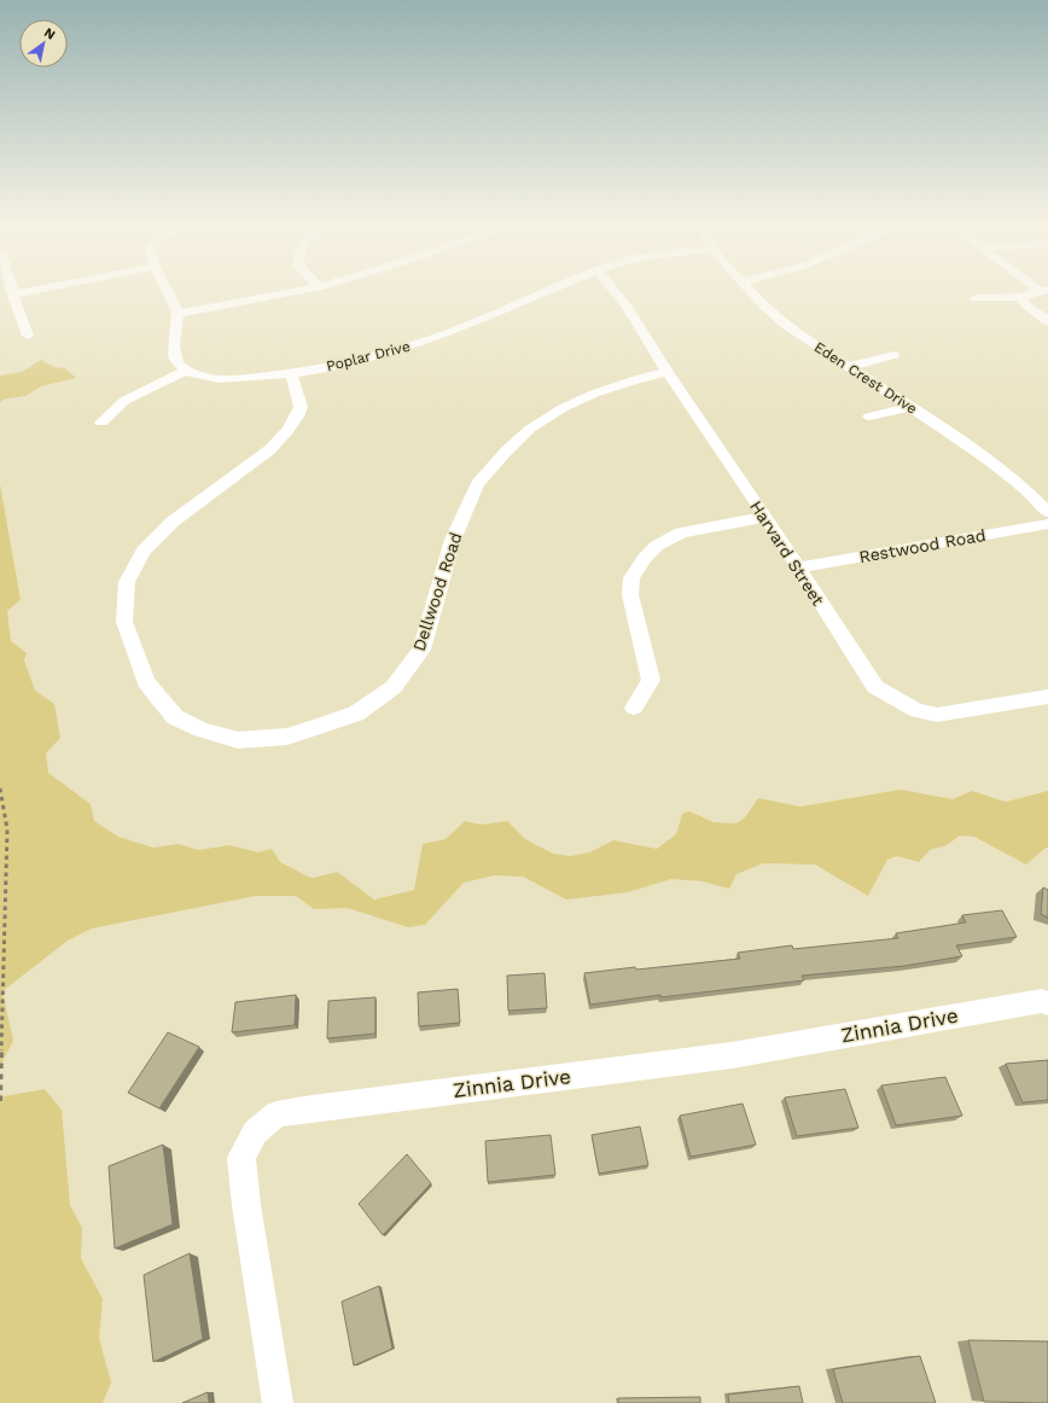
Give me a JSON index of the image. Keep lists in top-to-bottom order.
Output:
{
  "streets": {
    "street": [
      "Poplar Drive",
      "Eden Crest Drive",
      "Restwood Road",
      "Harvard Street",
      "Dellwood Road",
      "Zinnia Drive"
    ]
  },
  "crossings": [
    ["Poplar Drive", "Dellwood Road"],
    ["Restwood Road", "Harvard Street"],
    ["Harvard Street", "Dellwood Road"]
  ],
  "north": "top right"
}
